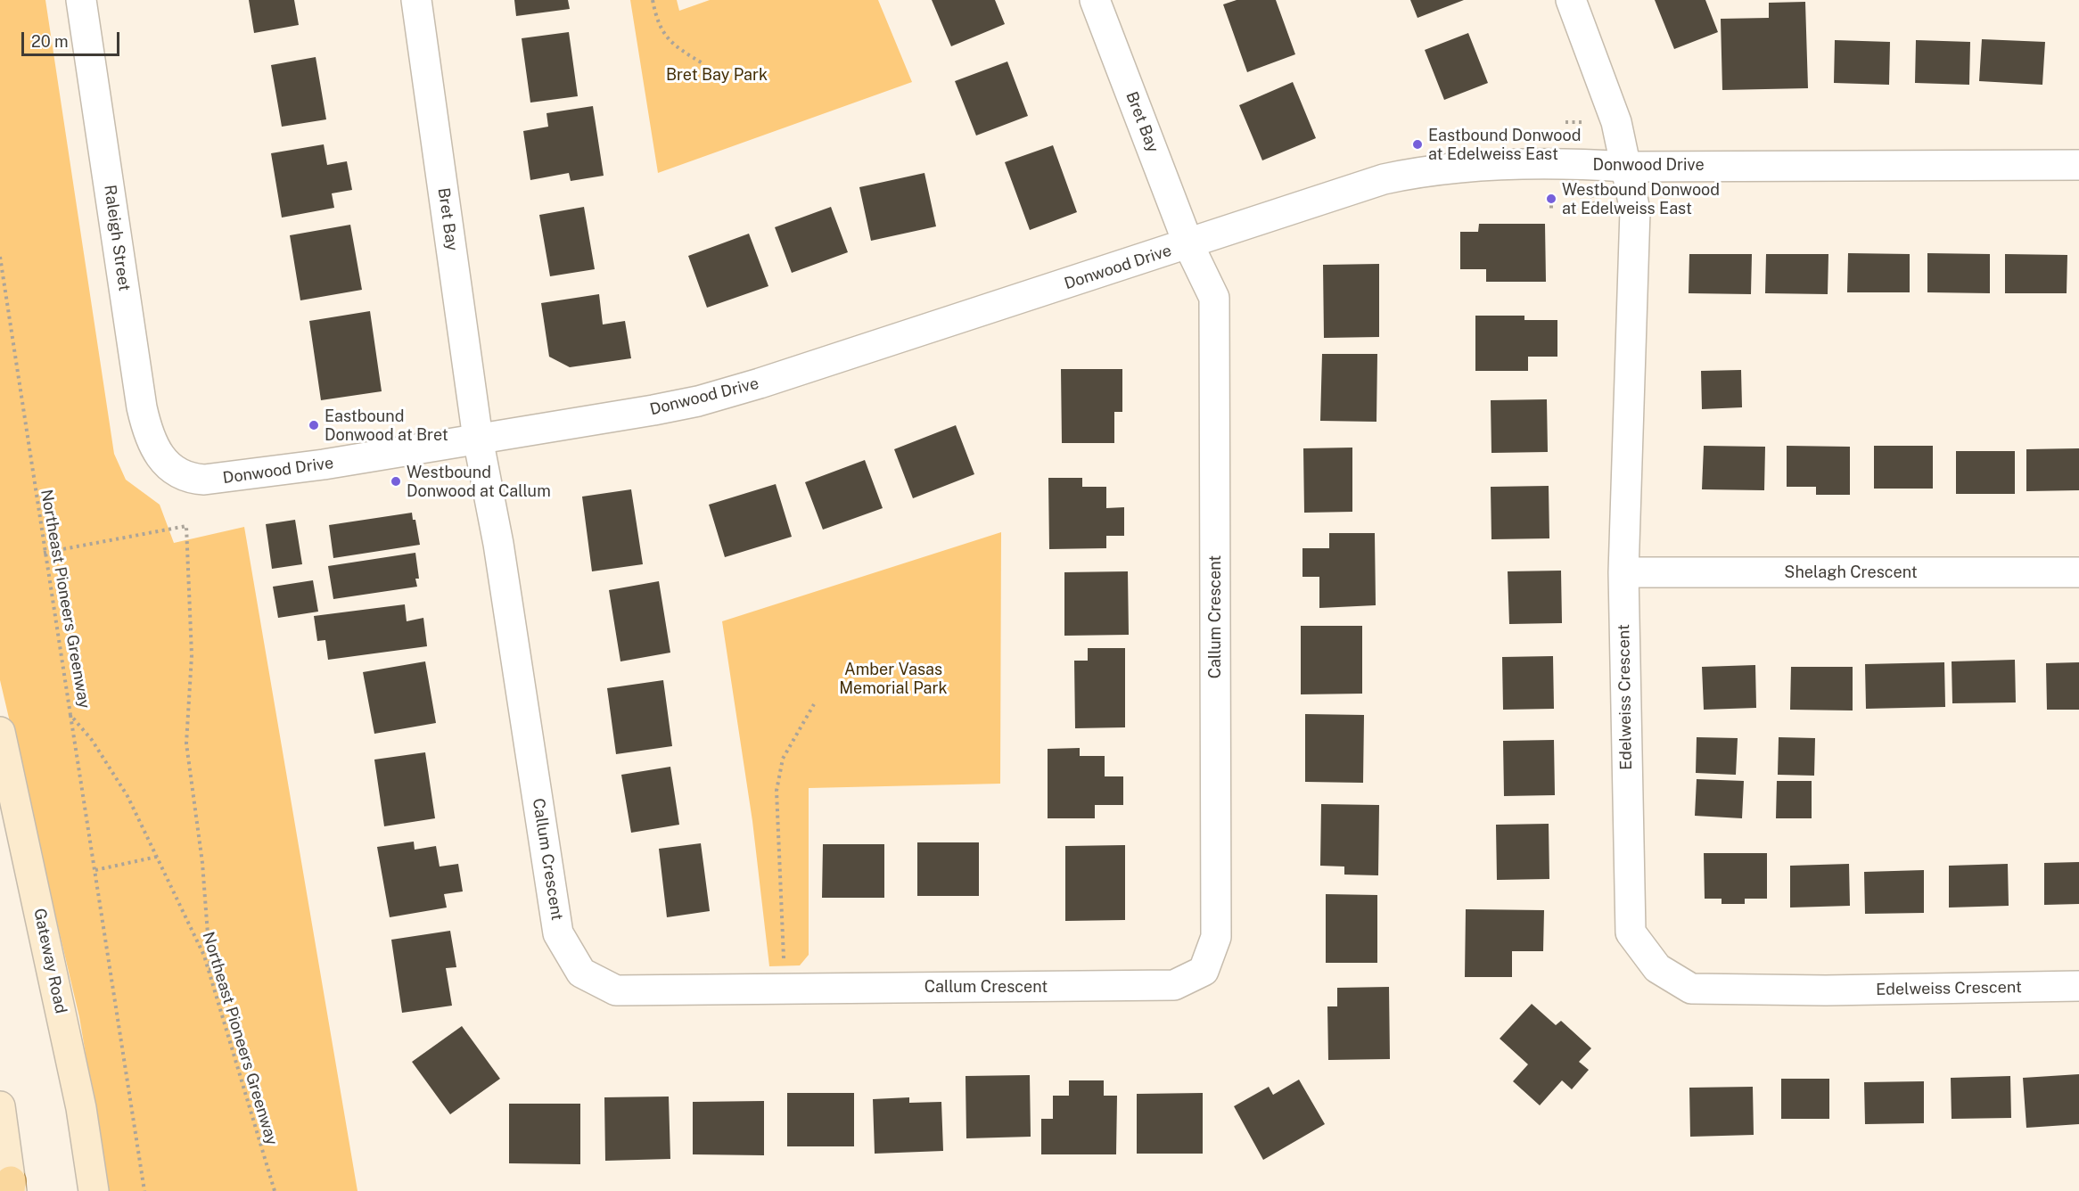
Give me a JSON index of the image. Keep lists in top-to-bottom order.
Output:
{
  "streets": {
    "main road": ["Gateway Road"],
    "street": [
      "Bret Bay",
      "Donwood Drive",
      "Raleigh Street",
      "Shelagh Crescent",
      "Callum Crescent",
      "Edelweiss Crescent"
    ],
    "path": ["Northeast Pioneers Greenway"]
  },
  "crossings": [
    ["Bret Bay", "Donwood Drive"],
    ["Bret Bay", "Callum Crescent"],
    ["Donwood Drive", "Raleigh Street"],
    ["Donwood Drive", "Callum Crescent"],
    ["Donwood Drive", "Edelweiss Crescent"],
    ["Shelagh Crescent", "Edelweiss Crescent"]
  ],
  "parks": ["Bret Bay Park", "Amber Vasas Memorial Park"],
  "places": [
    "Eastbound Donwood at Edelweiss East",
    "Westbound Donwood at Edelweiss East",
    "Eastbound Donwood at Bret",
    "Westbound Donwood at Callum"
  ],
  "scale_bar": "20 m"
}
